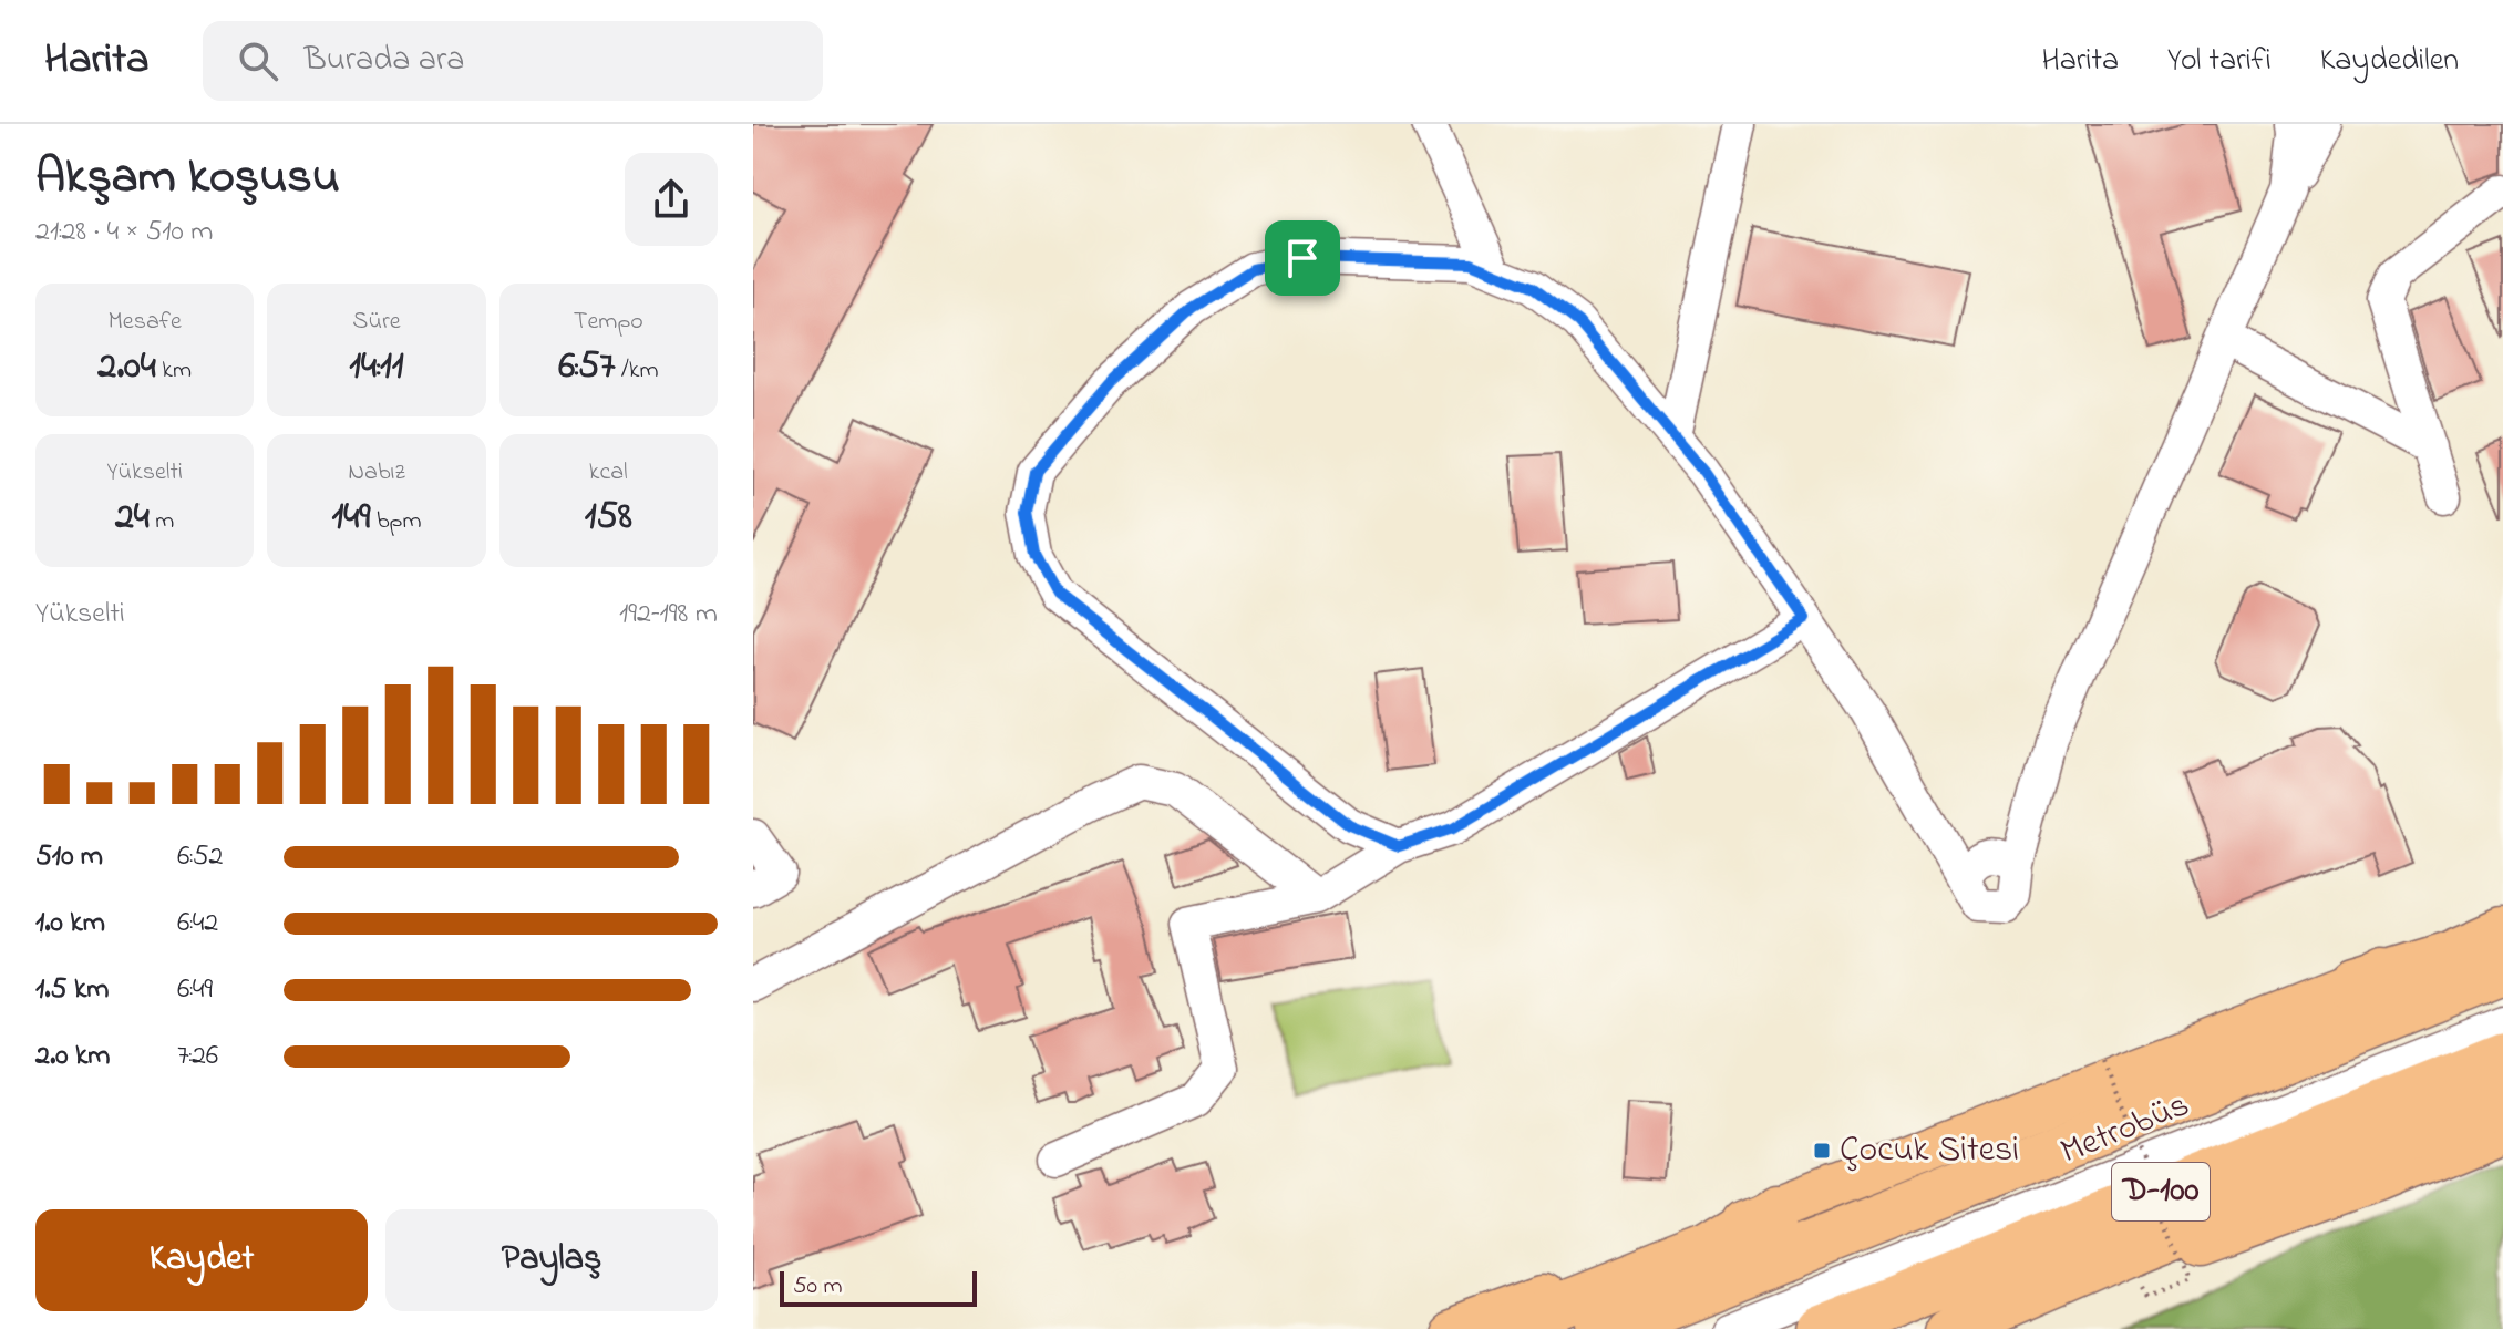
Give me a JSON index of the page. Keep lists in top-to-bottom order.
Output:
{
  "streets": {
    "highway": ["D-100"],
    "street": ["Metrobüs"]
  },
  "places": {
    "transit": ["Çocuk Sitesi"]
  },
  "scale_bar": "50 m",
  "page": {
    "header": "Harita",
    "search": "Burada ara",
    "nav": ["Harita", "Yol tarifi", "Kaydedilen"],
    "heading": ["Akşam koşusu", "21:28 · 4 × 510 m"],
    "stats": [
      ["Mesafe", "2.04 km"],
      ["Süre", "14:11"],
      ["Tempo", "6:57 /km"],
      ["Yükselti", "24 m"],
      ["Nabız", "149 bpm"],
      ["kcal", "158"]
    ],
    "chart": ["Yükselti", "192–198 m"],
    "list": [
      {
        "name": "510 m",
        "note": "6:52"
      },
      {
        "name": "1.0 km",
        "note": "6:42"
      },
      {
        "name": "1.5 km",
        "note": "6:49"
      },
      {
        "name": "2.0 km",
        "note": "7:26"
      }
    ],
    "buttons": ["Kaydet", "Paylaş"],
    "scale": "50 m"
  }
}
